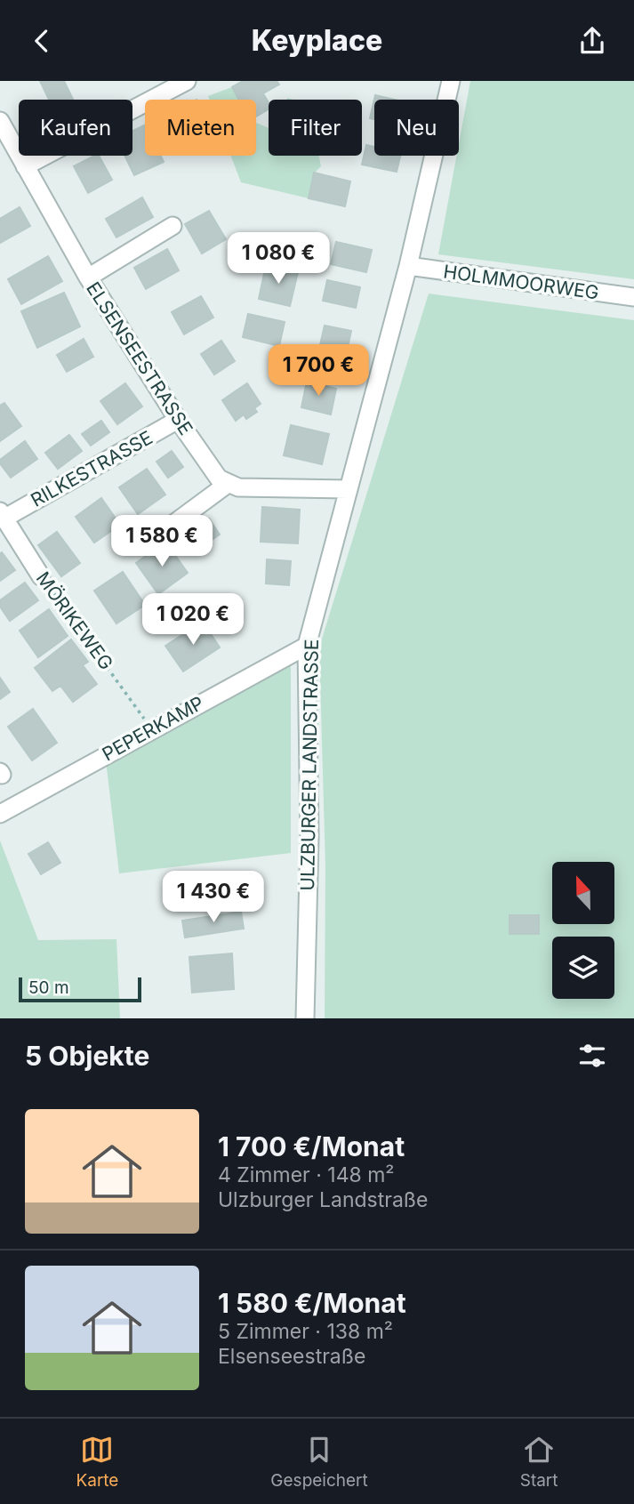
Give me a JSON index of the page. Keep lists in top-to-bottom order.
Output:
{
  "streets": {
    "street": [
      "HOLMMOORWEG",
      "ELSENSEESTRASSE",
      "RILKESTRASSE",
      "MÖRIKEWEG",
      "PEPERKAMP",
      "ULZBURGER LANDSTRASSE"
    ]
  },
  "crossings": [
    ["HOLMMOORWEG", "ULZBURGER LANDSTRASSE"],
    ["ELSENSEESTRASSE", "RILKESTRASSE"],
    ["RILKESTRASSE", "MÖRIKEWEG"],
    ["MÖRIKEWEG", "PEPERKAMP"],
    ["PEPERKAMP", "ULZBURGER LANDSTRASSE"]
  ],
  "scale_bar": "50 m",
  "north": "top",
  "page": {
    "header": "Keyplace",
    "chip": [
      "Kaufen",
      "Mieten",
      "Filter",
      "Neu"
    ],
    "price": [
      "1 080 €",
      "1 700 €",
      "1 580 €",
      "1 020 €",
      "1 430 €"
    ],
    "scale": "50 m",
    "heading": "5 Objekte",
    "list": [
      {
        "name": "1 700 €/Monat",
        "note": "4 Zimmer · 148 m² · Ulzburger Landstraße"
      },
      {
        "name": "1 580 €/Monat",
        "note": "5 Zimmer · 138 m² · Elsenseestraße"
      }
    ],
    "tabs": ["Karte", "Gespeichert", "Start"]
  }
}
